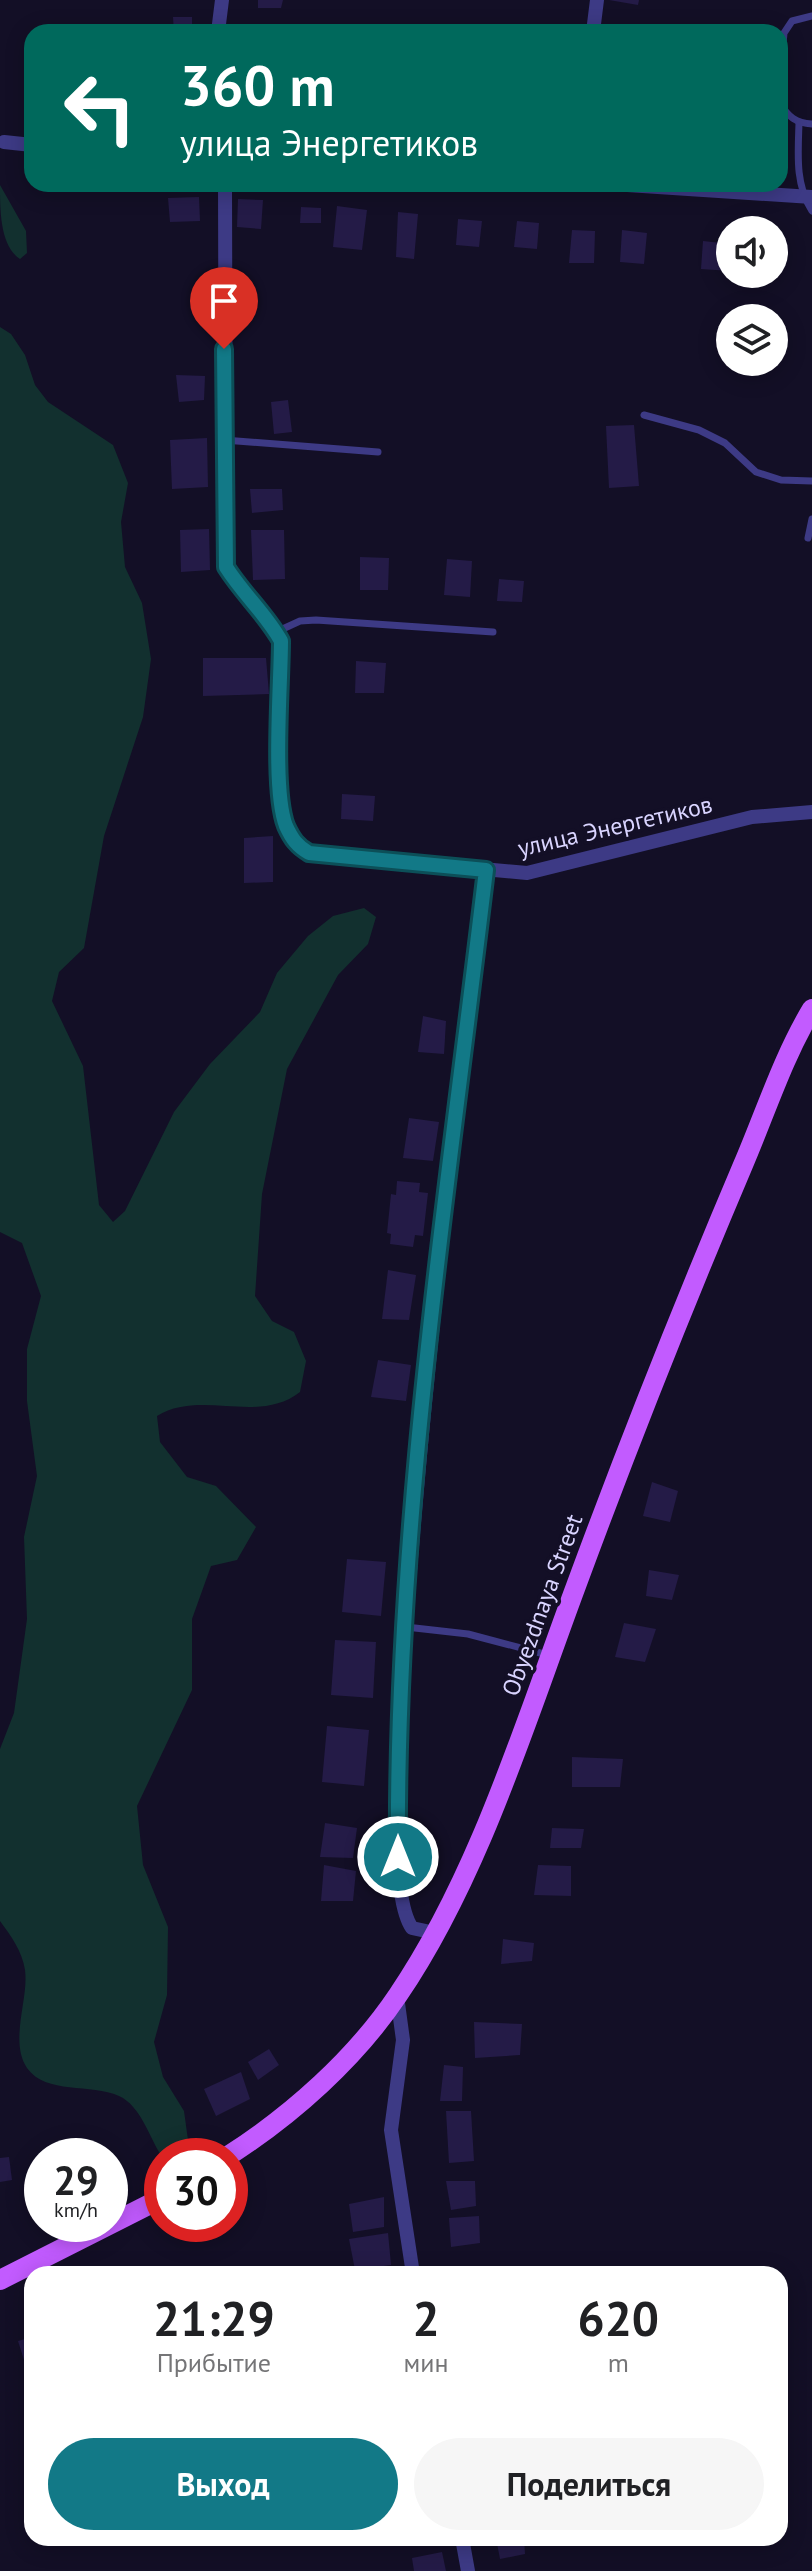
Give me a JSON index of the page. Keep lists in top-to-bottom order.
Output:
{
  "streets": {
    "main road": ["Obyezdnaya Street"],
    "street": ["улица Энергетиков"]
  },
  "page": {
    "turn": ["360 m", "улица Энергетиков"],
    "speed": "29 km/h",
    "limit": "30",
    "eta": [
      "21:29",
      "Прибытие",
      "2",
      "мин",
      "620",
      "m"
    ],
    "buttons": ["Выход", "Поделиться"]
  }
}
